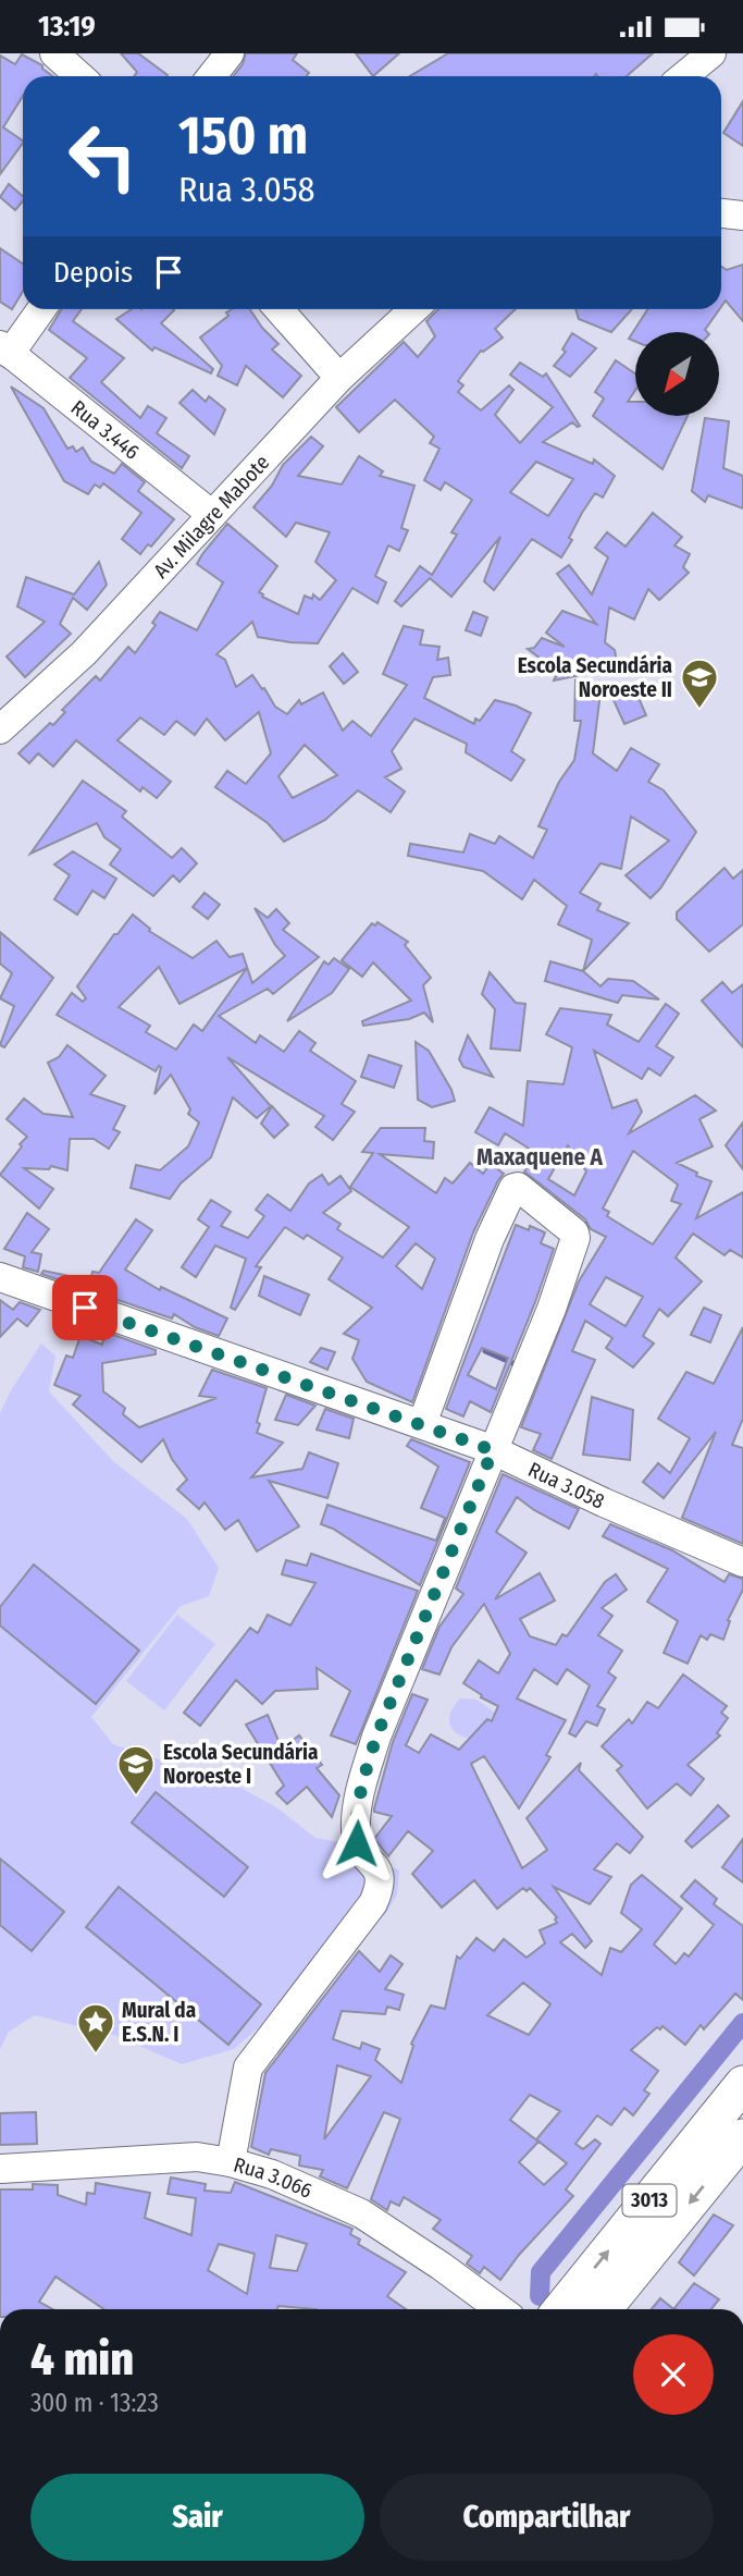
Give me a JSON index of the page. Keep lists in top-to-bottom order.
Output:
{
  "streets": {
    "main road": ["3013"],
    "street": [
      "Rua 3.446",
      "Av. Milagre Mabote",
      "Rua 3.058",
      "Rua 3.066"
    ]
  },
  "crossings": [
    ["Rua 3.446", "Av. Milagre Mabote"]
  ],
  "districts": ["Maxaquene A"],
  "places": {
    "school or university": ["Escola Secundária Noroeste II", "Escola Secundária Noroeste I"],
    "place": ["Mural da E.S.N. I"]
  },
  "north": "bottom left",
  "page": {
    "status": "13:19",
    "turn": ["150 m", "Rua 3.058"],
    "then": "Depois",
    "heading": ["4 min", "300 m · 13:23"],
    "buttons": ["Sair", "Compartilhar"]
  }
}
